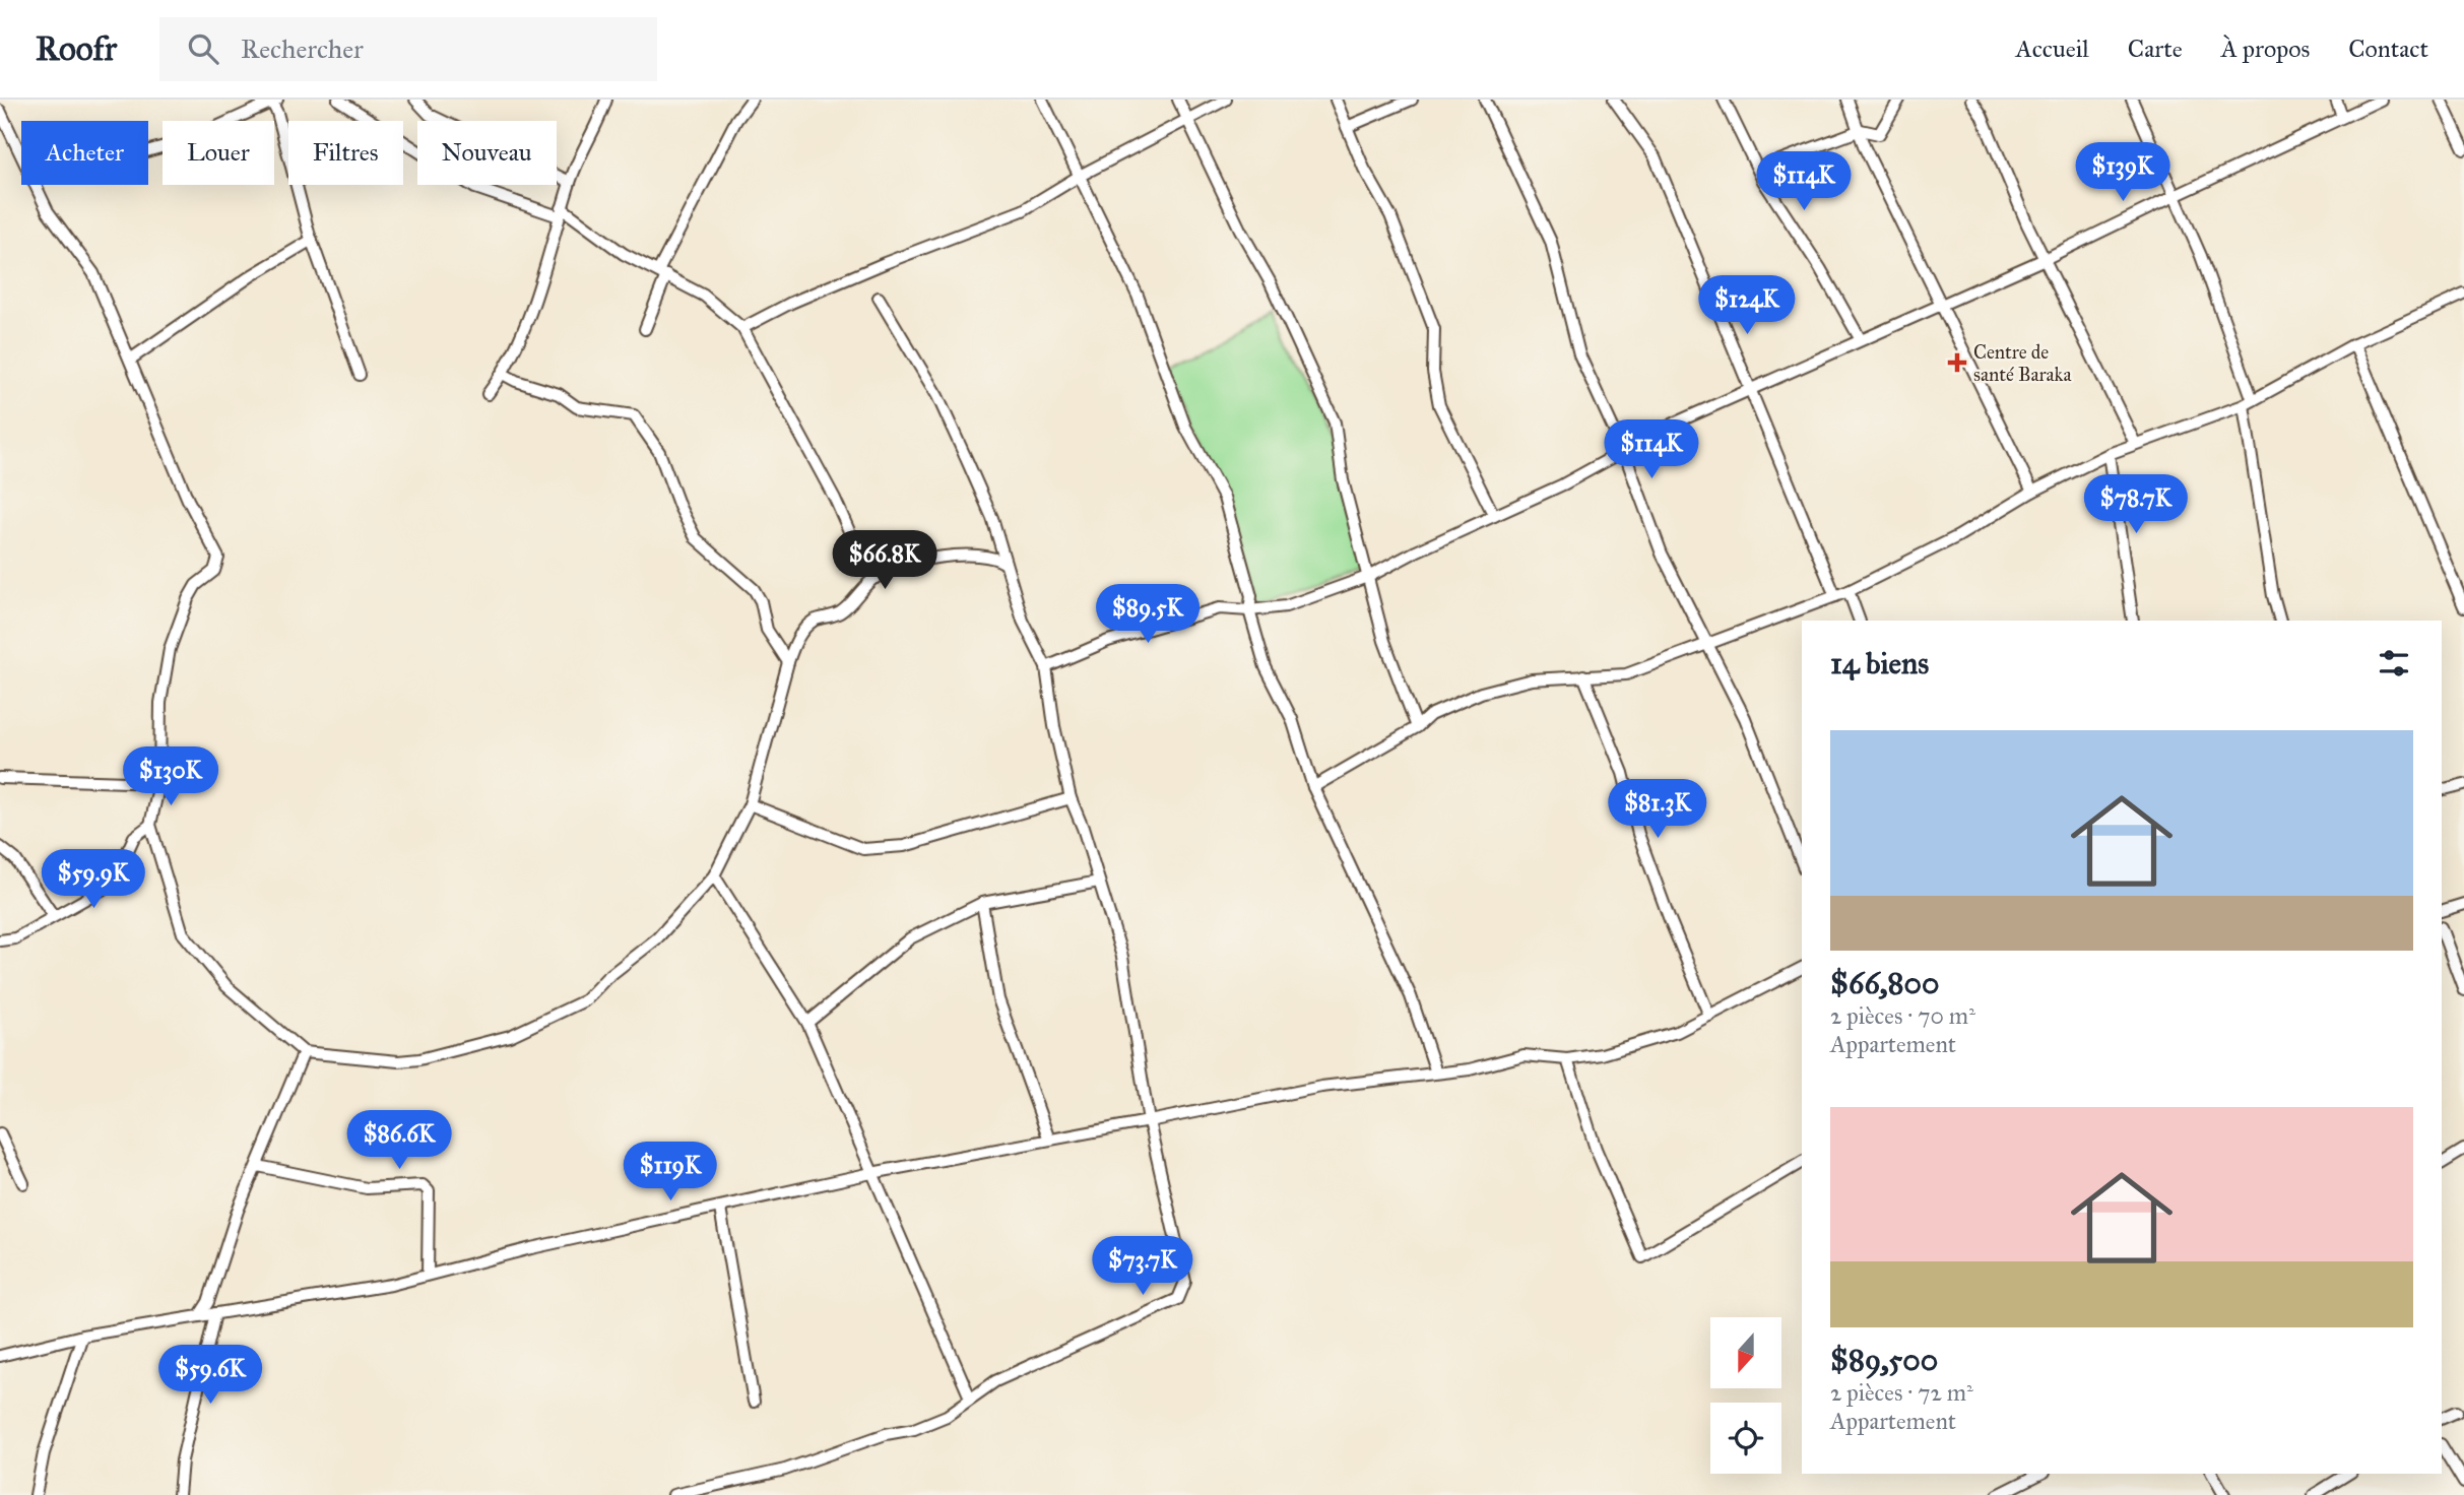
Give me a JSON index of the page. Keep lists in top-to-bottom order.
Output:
{
  "places": {
    "health": ["Centre de santé Baraka"]
  },
  "north": "bottom",
  "page": {
    "header": "Roofr",
    "search": "Rechercher",
    "nav": [
      "Accueil",
      "Carte",
      "À propos",
      "Contact"
    ],
    "chip": [
      "Acheter",
      "Louer",
      "Filtres",
      "Nouveau"
    ],
    "price": [
      "$139K",
      "$114K",
      "$124K",
      "$114K",
      "$78.7K",
      "$66.8K",
      "$89.5K",
      "$130K",
      "$81.3K",
      "$59.9K",
      "$86.6K",
      "$119K",
      "$73.7K",
      "$59.6K"
    ],
    "heading": "14 biens",
    "list": [
      {
        "name": "$66,800",
        "note": "2 pièces · 70 m² · Appartement"
      },
      {
        "name": "$89,500",
        "note": "2 pièces · 72 m² · Appartement"
      }
    ]
  }
}
